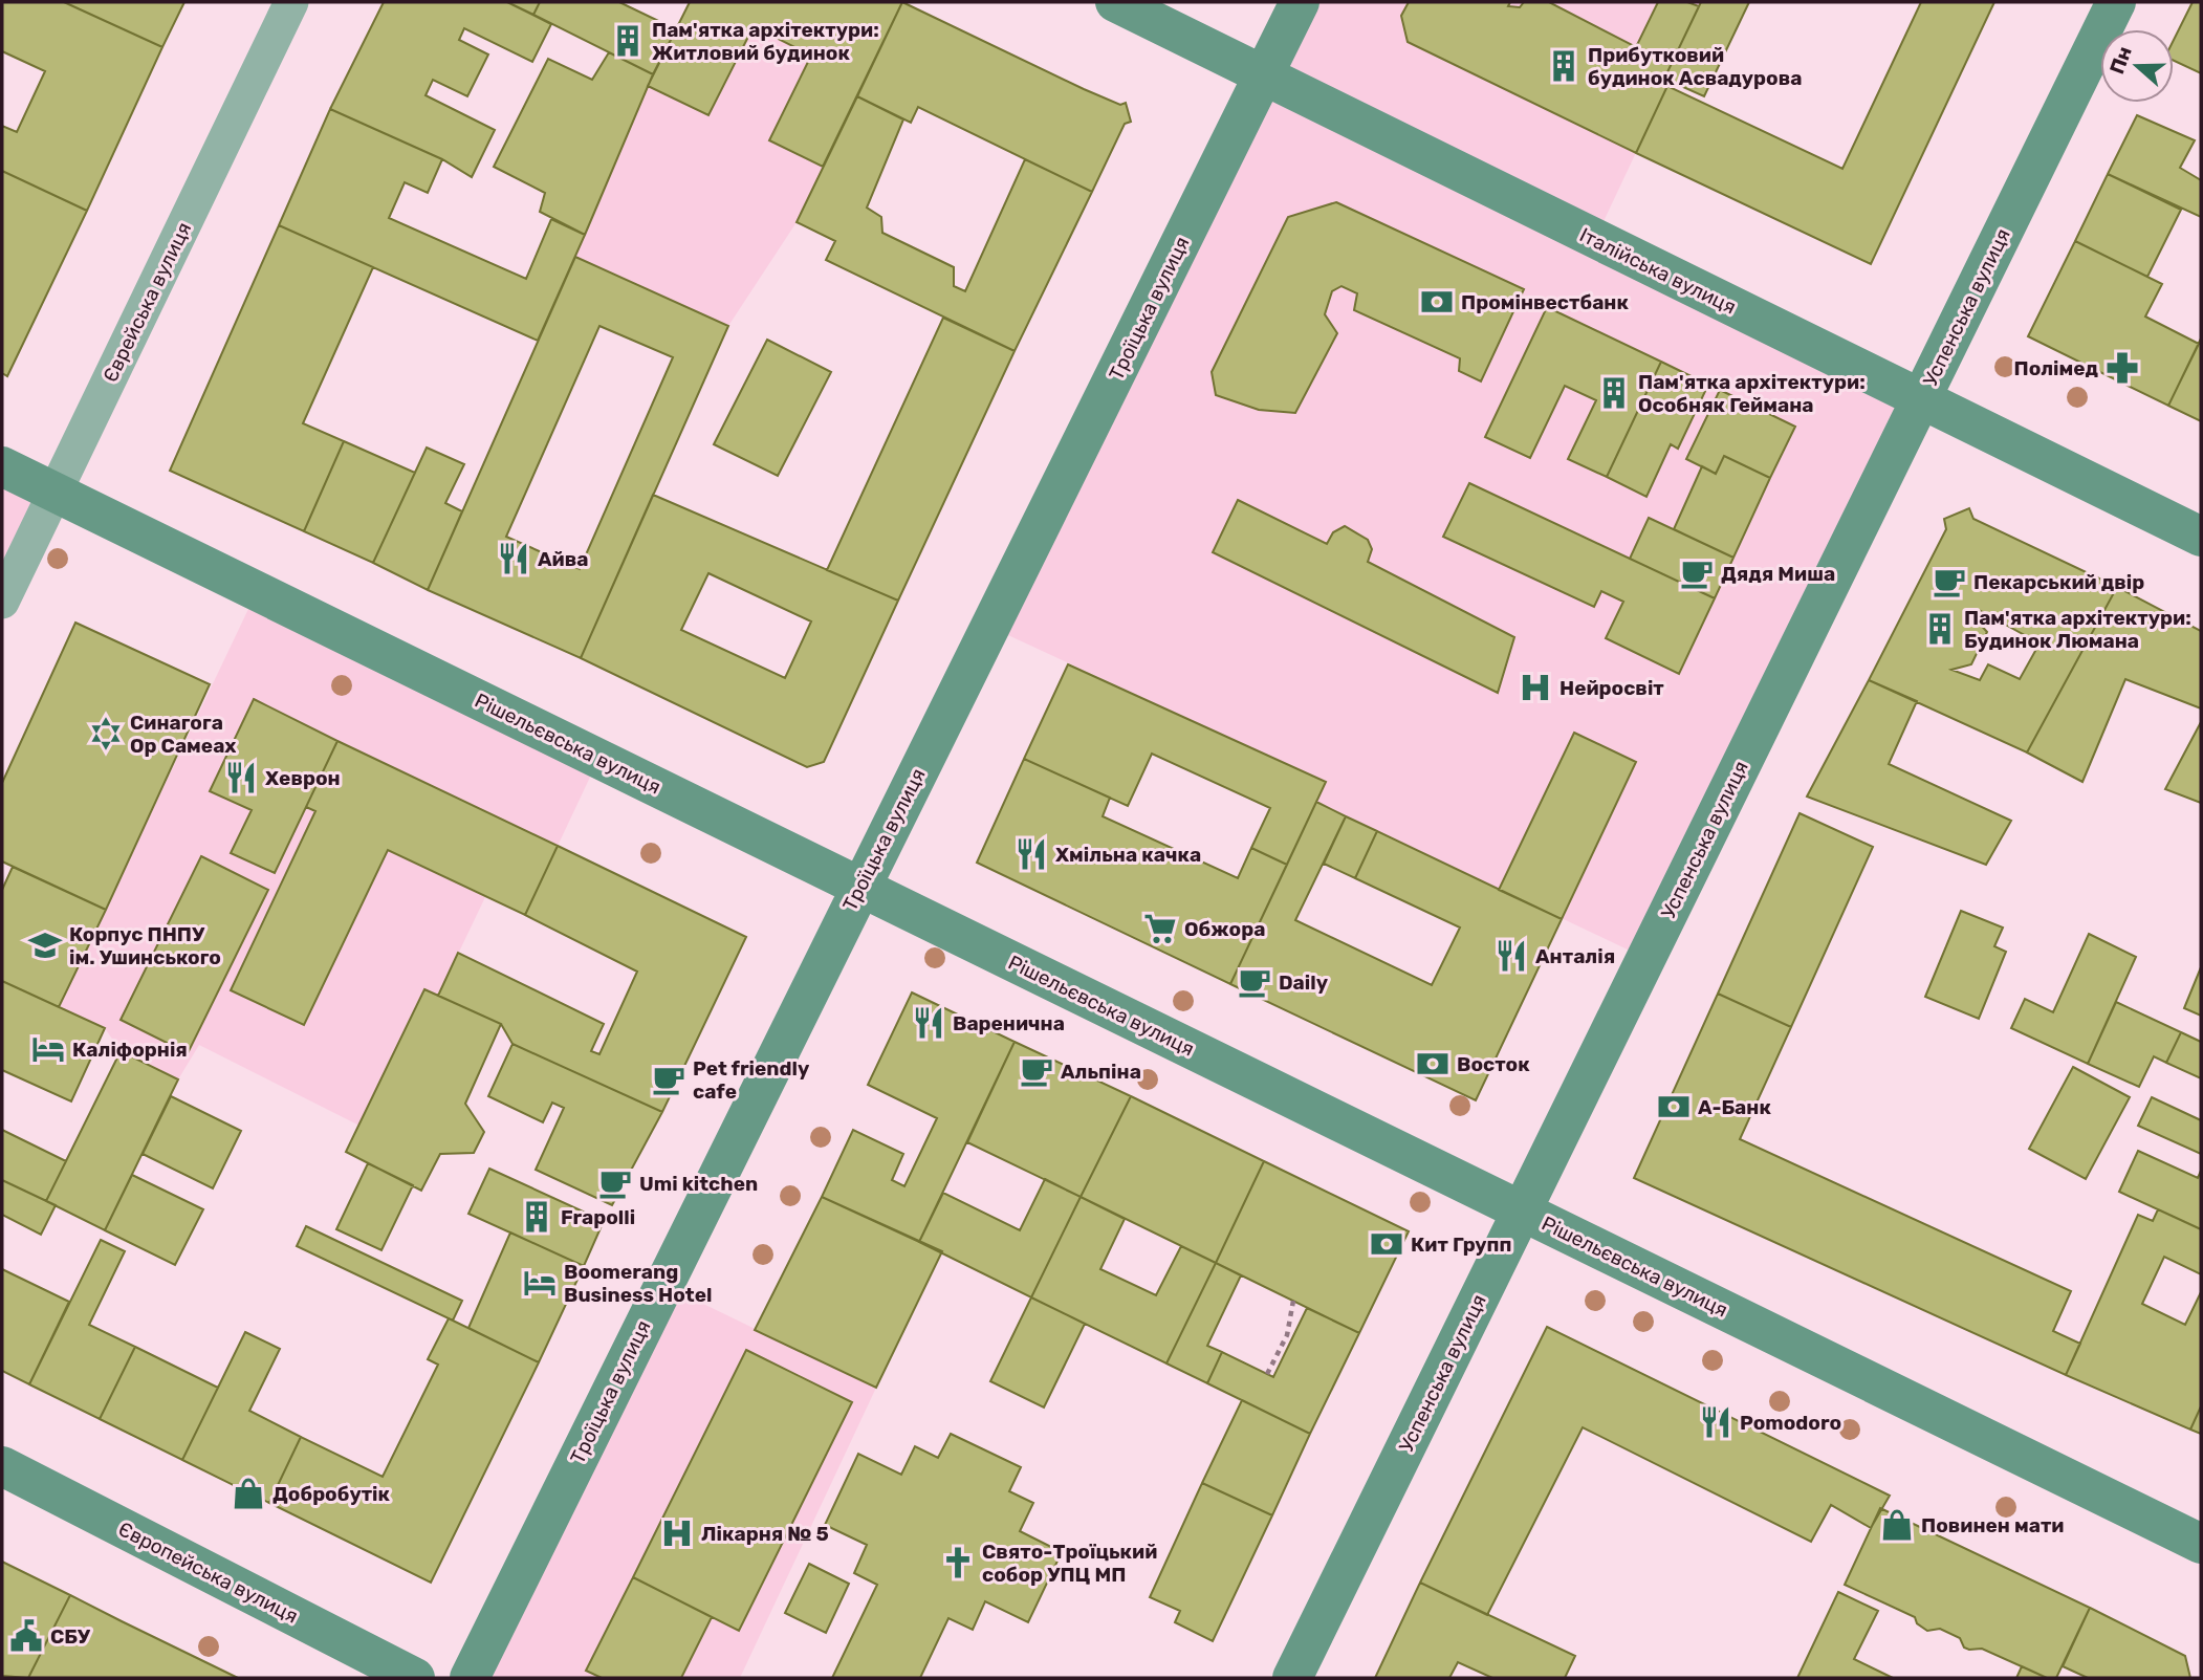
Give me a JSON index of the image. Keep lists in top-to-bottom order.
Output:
{
  "streets": {
    "main road": [
      "Італійська вулиця",
      "Успенська вулиця",
      "Троїцька вулиця",
      "Рішельєвська вулиця",
      "Європейська вулиця"
    ],
    "street": ["Єврейська вулиця"]
  },
  "crossings": [
    ["Італійська вулиця", "Успенська вулиця"],
    ["Італійська вулиця", "Троїцька вулиця"],
    ["Єврейська вулиця", "Рішельєвська вулиця"],
    ["Успенська вулиця", "Рішельєвська вулиця"],
    ["Троїцька вулиця", "Рішельєвська вулиця"]
  ],
  "places": {
    "building": [
      "Пам'ятка архітектури: Житловий будинок",
      "Прибутковий будинок Асвадурова",
      "Пам'ятка архітектури: Особняк Геймана",
      "Пам'ятка архітектури: Будинок Люмана",
      "Frapolli"
    ],
    "bank": [
      "Промінвестбанк",
      "Восток",
      "А-Банк",
      "Кит Групп"
    ],
    "pharmacy": ["Полімед"],
    "restaurant": [
      "Айва",
      "Хеврон",
      "Хмільна качка",
      "Анталія",
      "Варенична",
      "Pomodoro"
    ],
    "cafe": [
      "Дядя Миша",
      "Пекарський двір",
      "Daily",
      "Альпіна",
      "Pet friendly cafe",
      "Umi kitchen"
    ],
    "hospital": ["Нейросвіт", "Лікарня № 5"],
    "synagogue": ["Синагога Ор Самеах"],
    "supermarket": ["Обжора"],
    "school or university": ["Корпус ПНПУ ім. Ушинського"],
    "hotel": ["Каліфорнія", "Boomerang Business Hotel"],
    "shop": ["Добробутік", "Повинен мати"],
    "church": ["Свято-Троїцький собор УПЦ МП"],
    "public building": ["СБУ"]
  },
  "north": "left"
}
